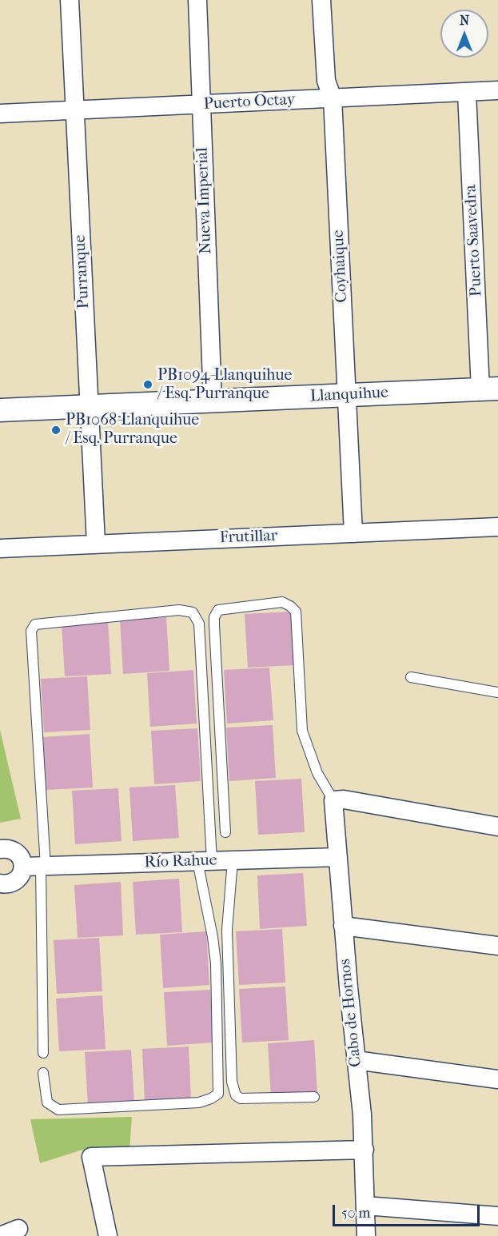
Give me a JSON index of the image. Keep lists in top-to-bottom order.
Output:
{
  "streets": {
    "street": [
      "Puerto Octay",
      "Nueva Imperial",
      "Puerto Saavedra",
      "Coyhaique",
      "Purranque",
      "Llanquihue",
      "Frutillar",
      "Río Rahue",
      "Cabo de Hornos"
    ]
  },
  "crossings": [
    ["Puerto Octay", "Nueva Imperial"],
    ["Puerto Octay", "Puerto Saavedra"],
    ["Puerto Octay", "Coyhaique"],
    ["Puerto Octay", "Purranque"],
    ["Nueva Imperial", "Llanquihue"],
    ["Puerto Saavedra", "Llanquihue"],
    ["Coyhaique", "Llanquihue"],
    ["Coyhaique", "Frutillar"],
    ["Purranque", "Llanquihue"],
    ["Purranque", "Frutillar"],
    ["Río Rahue", "Cabo de Hornos"]
  ],
  "places": ["PB1094-Llanquihue / Esq. Purranque", "PB1068-Llanquihue / Esq. Purranque"],
  "scale_bar": "50 m",
  "north": "top"
}
